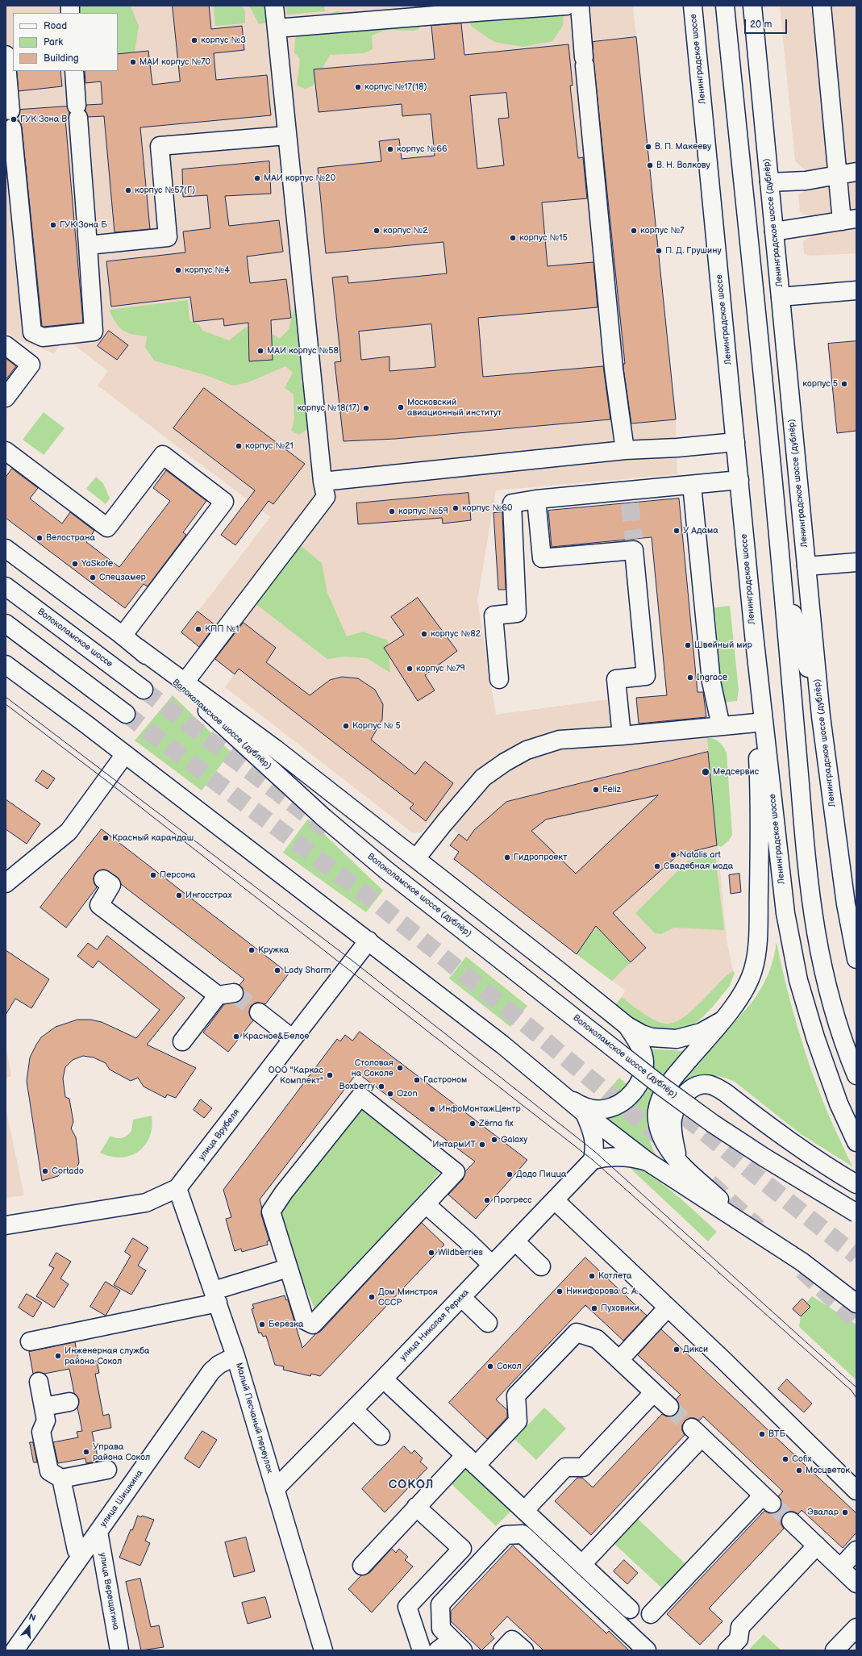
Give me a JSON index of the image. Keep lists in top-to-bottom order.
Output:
{
  "streets": {
    "main road": [
      "Ленинградское шоссе",
      "Ленинградское шоссе (дублёр)",
      "Волоколамское шоссе",
      "Волоколамское шоссе (дублёр)",
      "улица Врубеля",
      "улица Николая Рериха",
      "Малый Песчаный переулок",
      "улица Шишкина",
      "улица Верещагина"
    ]
  },
  "crossings": [
    ["улица Врубеля", "Малый Песчаный переулок"],
    ["улица Николая Рериха", "Малый Песчаный переулок"],
    ["Малый Песчаный переулок", "улица Шишкина"],
    ["улица Шишкина", "улица Верещагина"]
  ],
  "districts": ["СОКОЛ"],
  "places": [
    "корпус №3",
    "МАИ корпус №70",
    "корпус №17(18)",
    "ГУК Зона В",
    "В. П. Макееву",
    "корпус №66",
    "В. Н. Волкову",
    "МАИ корпус №20",
    "корпус №57(Г)",
    "ГУК Зона Б",
    "корпус №2",
    "корпус №7",
    "корпус №15",
    "П. Д. Грушину",
    "корпус №4",
    "МАИ корпус №58",
    "корпус 5",
    "Московский авиационный институт",
    "корпус №18(17)",
    "корпус №21",
    "корпус №60",
    "корпус №59",
    "У Адама",
    "Велострана",
    "YaSkofe",
    "Спецзамер",
    "КПП №1",
    "корпус №82",
    "Швейный мир",
    "корпус №79",
    "Ingrace",
    "Корпус № 5",
    "Медсервис",
    "Feliz",
    "Красный карандаш",
    "Natalis art",
    "Гидропроект",
    "Свадебная мода",
    "Персона",
    "Ингосстрах",
    "Кружка",
    "Lady Sharm",
    "Красное&Белое",
    "Столовая на Соколе",
    "ООО \"Каркас Комплект\"",
    "Гастроном",
    "Boxberry",
    "Ozon",
    "ИнфоМонтажЦентр",
    "Zёrna fix",
    "Galaxy",
    "ИнтармИТ",
    "Cortado",
    "Додо Пицца",
    "Прогресс",
    "Wildberries",
    "Котлета",
    "Никифорова С. А.",
    "Дом Минстроя СССР",
    "Пуховики",
    "Берёзка",
    "Дикси",
    "Инженерная служба района Сокол",
    "Сокол",
    "ВТБ",
    "Управа района Сокол",
    "Cofix",
    "Мосцветок",
    "Эвалар"
  ],
  "legend": ["Road", "Park", "Building"],
  "scale_bar": "20 m",
  "north": "top"
}
